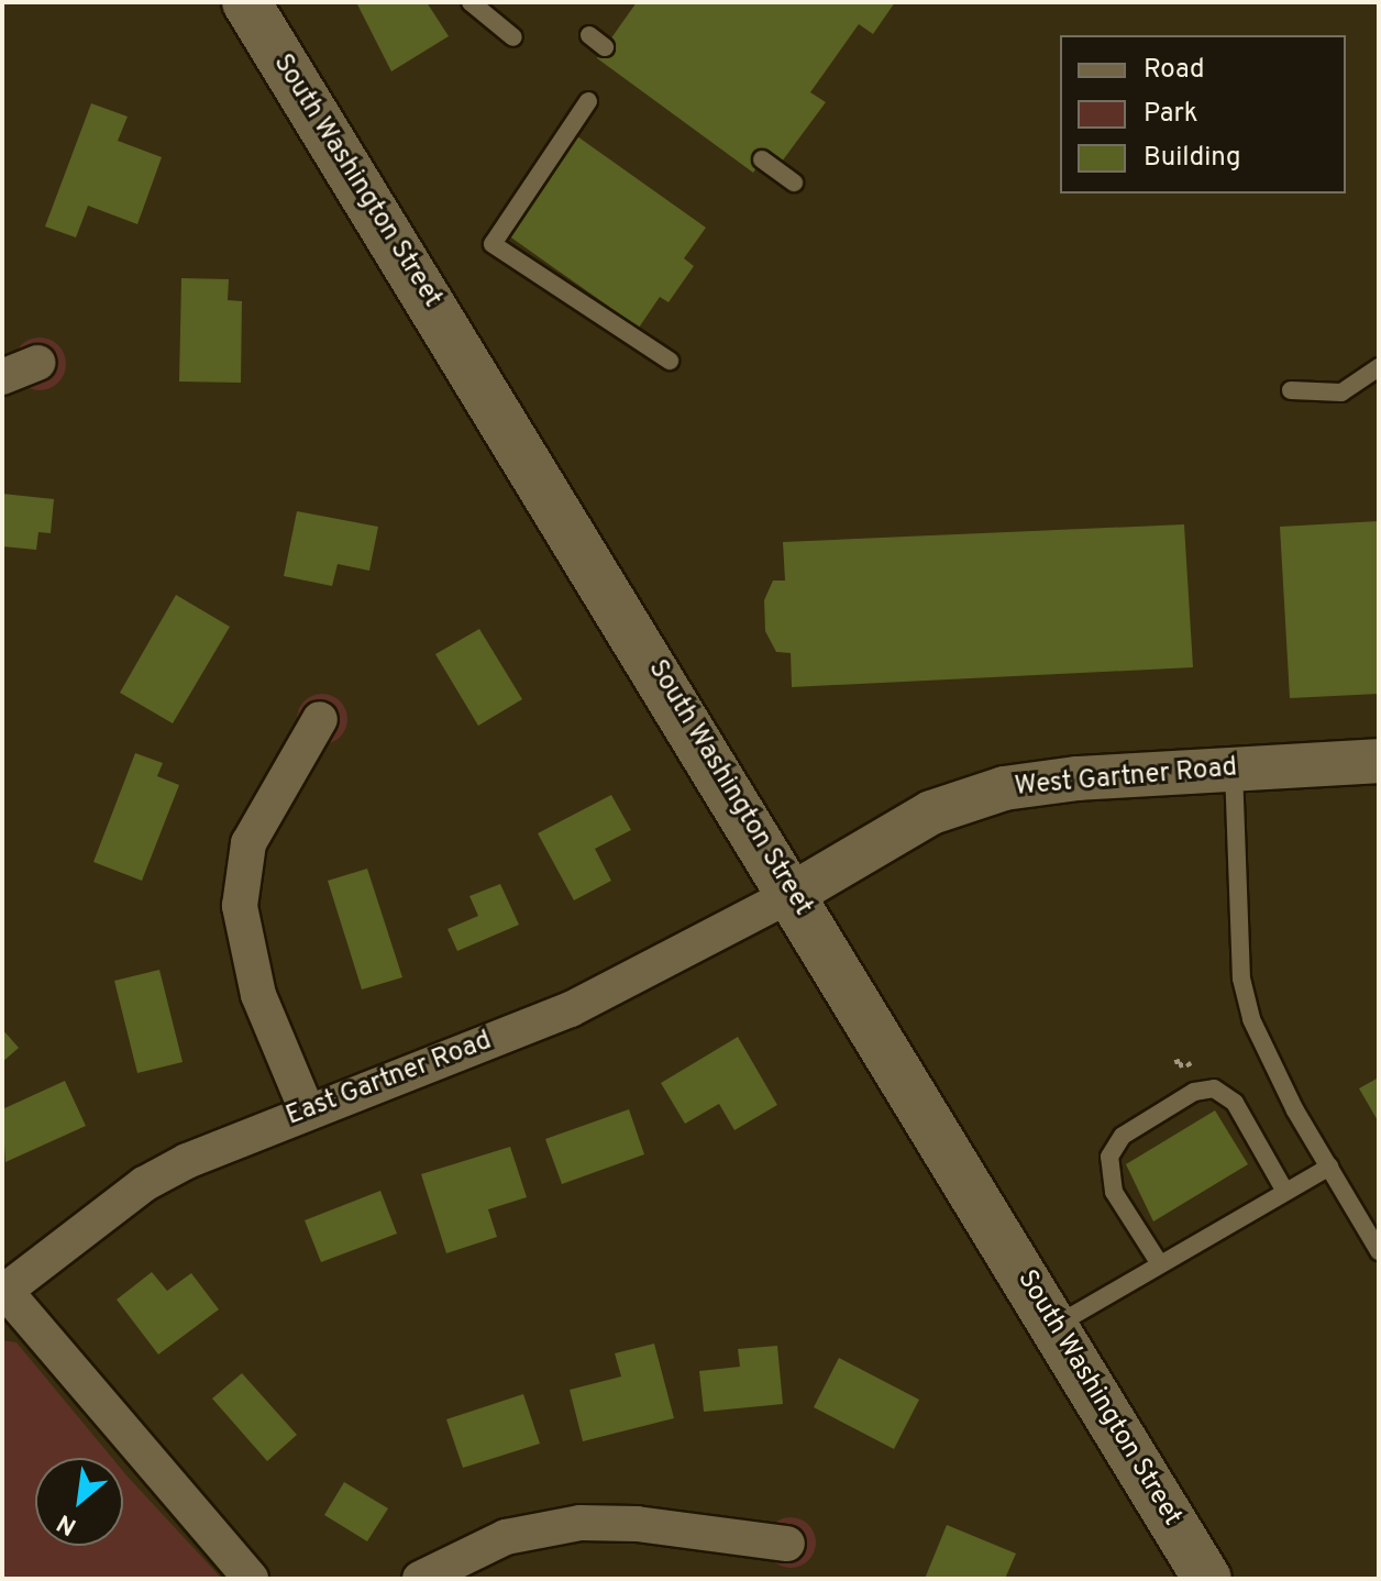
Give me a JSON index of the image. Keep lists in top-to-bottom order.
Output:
{
  "streets": {
    "main road": ["South Washington Street"],
    "street": ["West Gartner Road", "East Gartner Road"]
  },
  "crossings": [
    ["South Washington Street", "West Gartner Road"],
    ["South Washington Street", "East Gartner Road"],
    ["West Gartner Road", "East Gartner Road"]
  ],
  "legend": ["Road", "Park", "Building"],
  "north": "bottom left"
}
